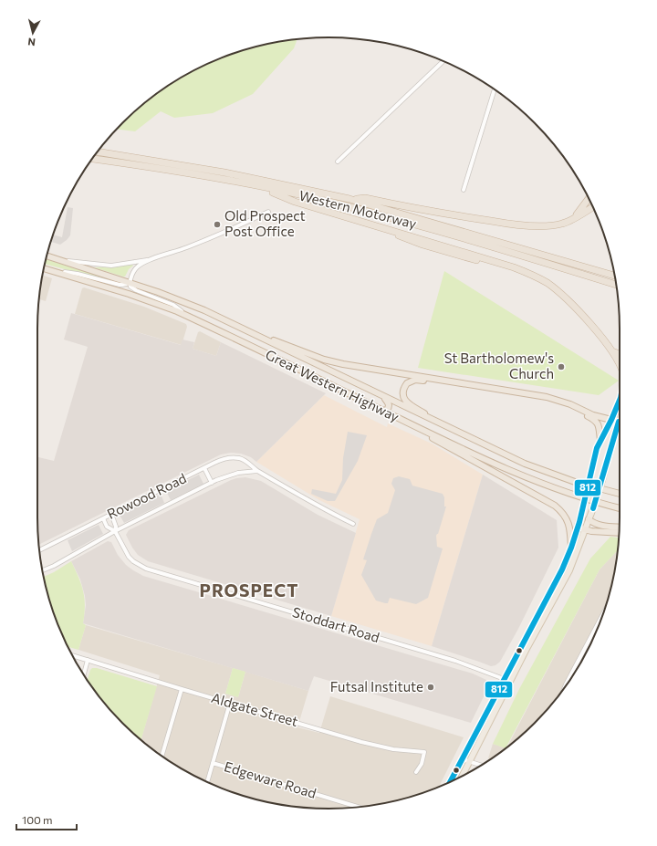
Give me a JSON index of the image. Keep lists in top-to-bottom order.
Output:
{
  "streets": {
    "highway": ["Western Motorway", "Great Western Highway"],
    "street": [
      "Rowood Road",
      "Stoddart Road",
      "Aldgate Street",
      "Edgeware Road"
    ]
  },
  "crossings": [
    ["Rowood Road", "Stoddart Road"]
  ],
  "districts": ["PROSPECT"],
  "places": ["Old Prospect Post Office", "St Bartholomew's Church", "Futsal Institute"],
  "lines": ["transit line 812"],
  "scale_bar": "100 m",
  "north": "bottom"
}
